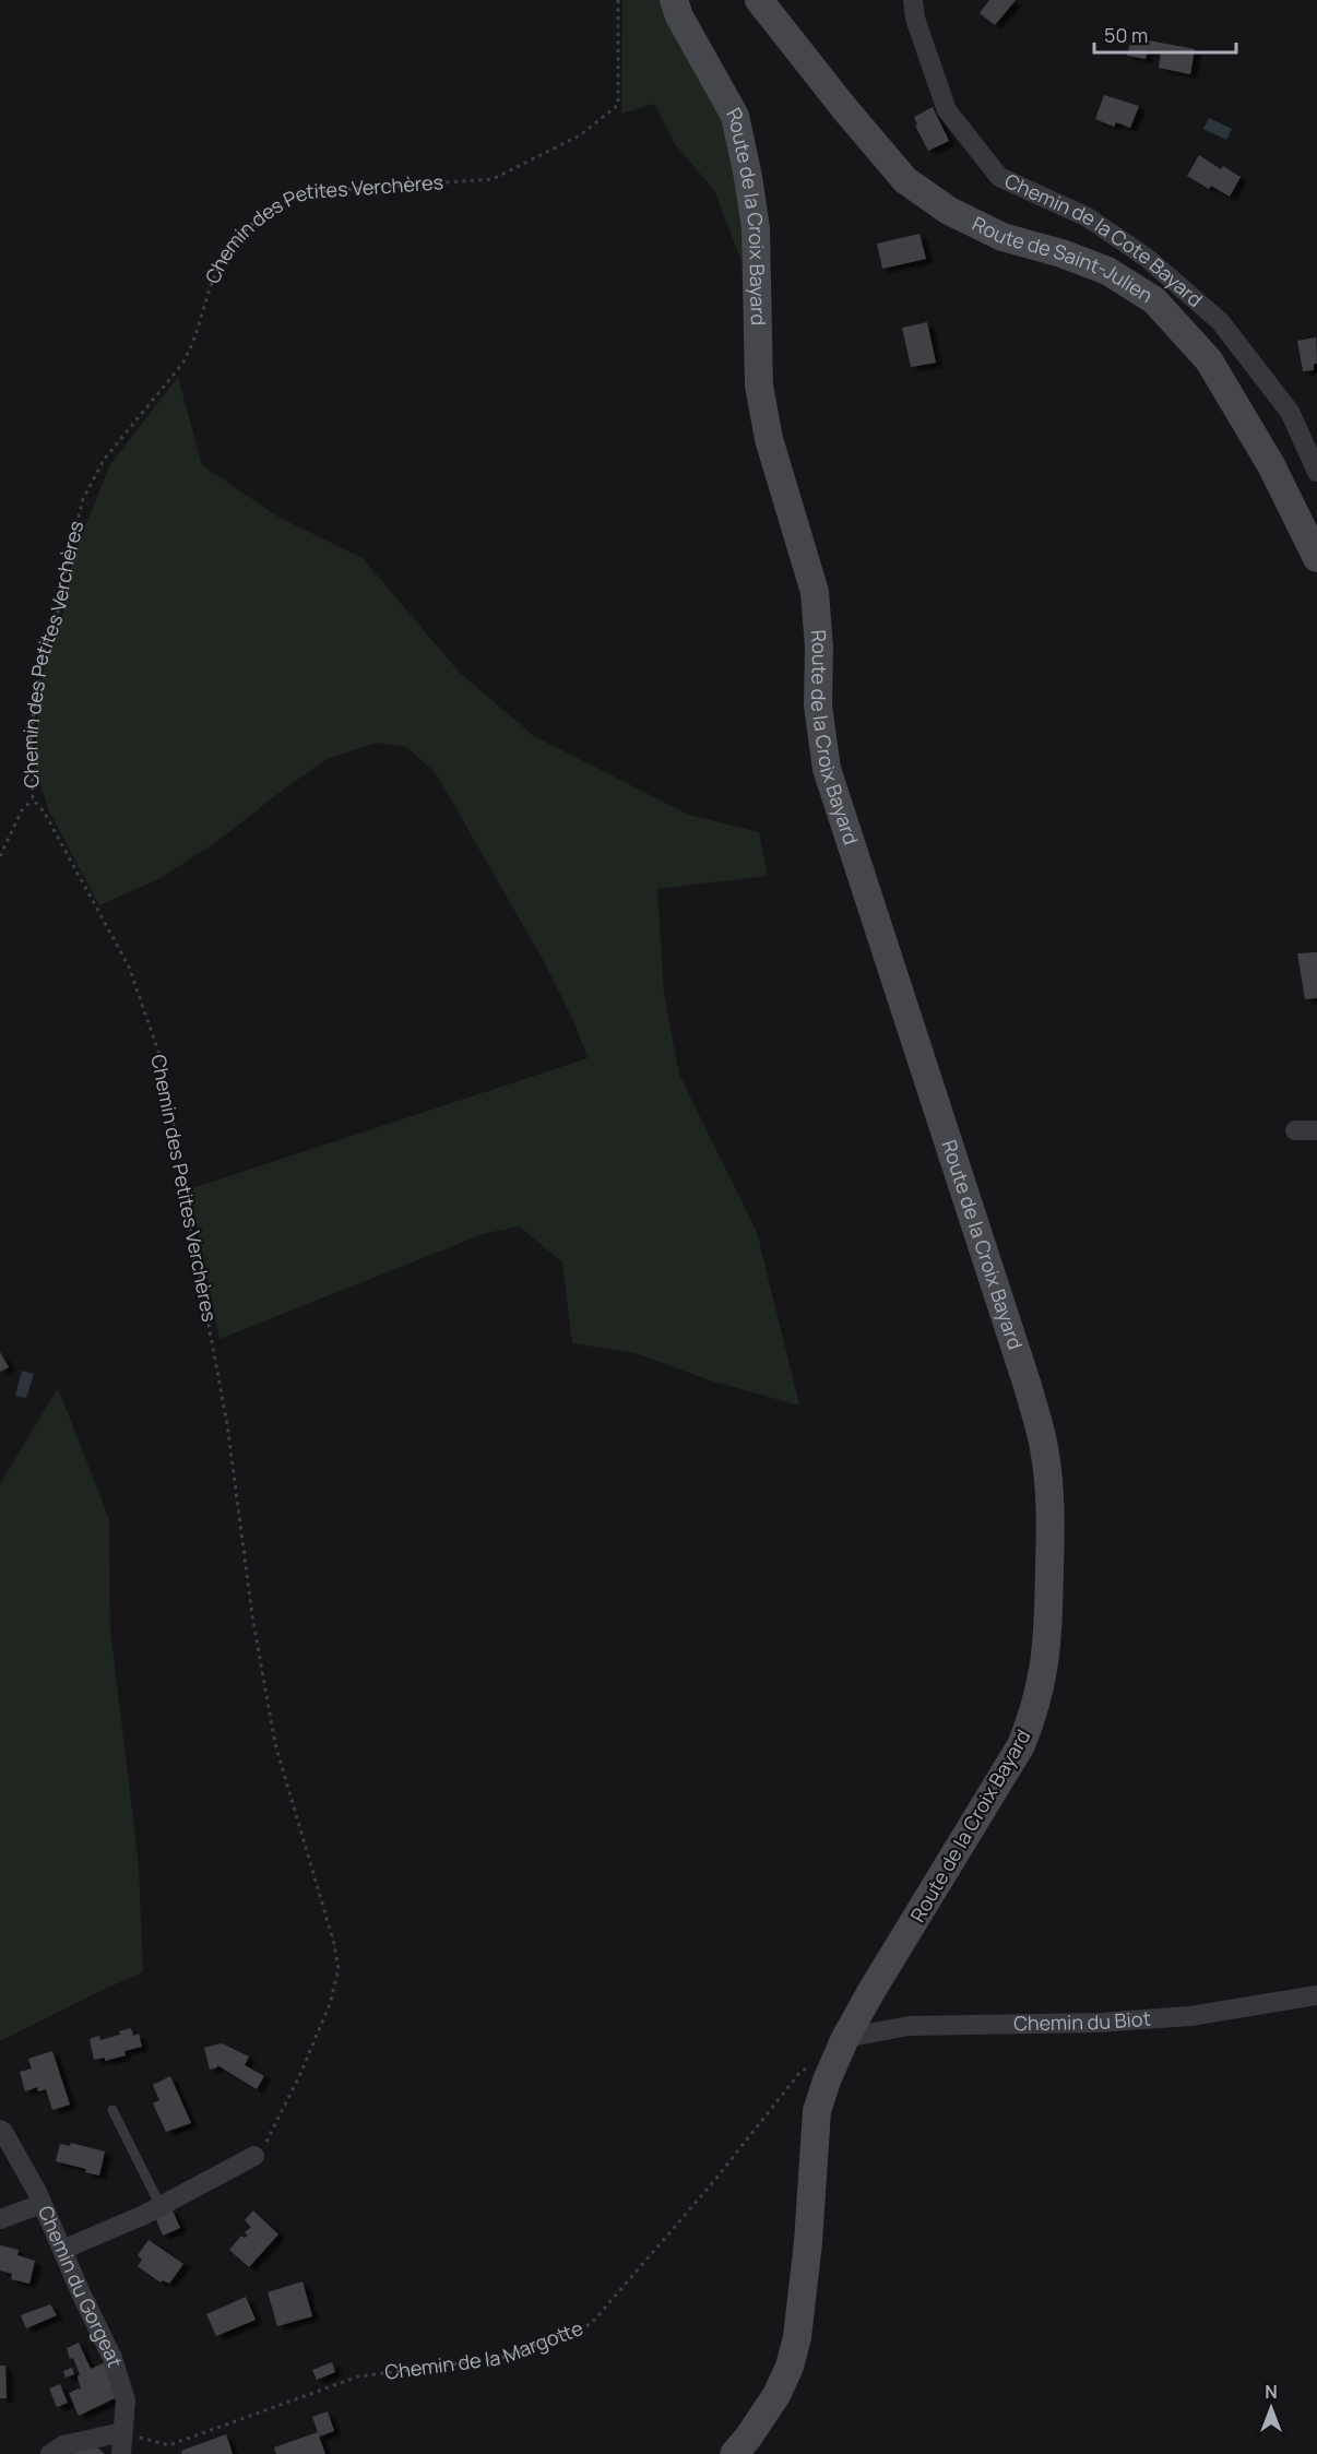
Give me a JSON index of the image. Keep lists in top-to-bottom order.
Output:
{
  "streets": {
    "main road": ["Route de la Croix Bayard", "Route de Saint-Julien"],
    "street": ["Chemin de la Cote Bayard", "Chemin du Biot", "Chemin du Gorgeat"],
    "path": ["Chemin des Petites Verchères", "Chemin de la Margotte"]
  },
  "crossings": [
    ["Route de la Croix Bayard", "Chemin du Biot"],
    ["Chemin du Gorgeat", "Chemin de la Margotte"]
  ],
  "scale_bar": "50 m",
  "north": "top"
}
